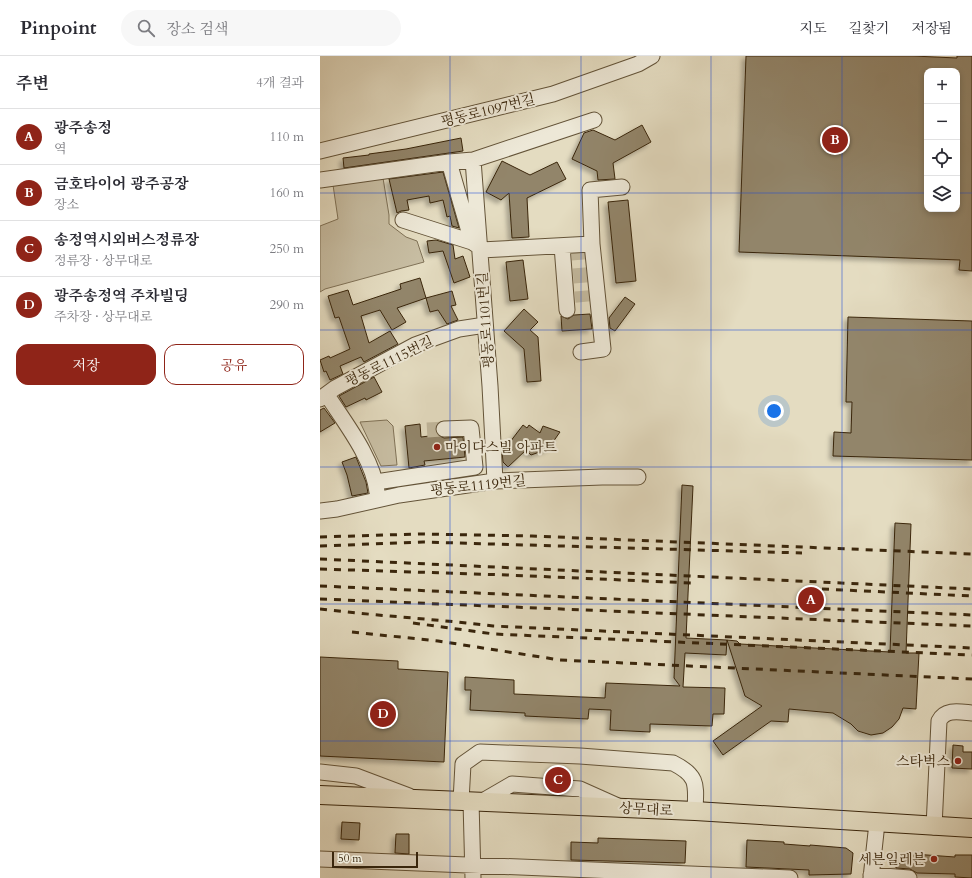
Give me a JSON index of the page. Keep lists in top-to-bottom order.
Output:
{
  "streets": {
    "main road": ["상무대로"],
    "street": [
      "평동로1097번길",
      "평동로1101번길",
      "평동로1115번길",
      "평동로1119번길"
    ]
  },
  "crossings": [
    ["평동로1101번길", "평동로1115번길"],
    ["평동로1101번길", "평동로1119번길"]
  ],
  "places": ["마이다스빌 아파트", "스타벅스", "세븐일레븐"],
  "scale_bar": "50 m",
  "page": {
    "header": "Pinpoint",
    "search": "장소 검색",
    "nav": ["지도", "길찾기", "저장됨"],
    "heading": ["주변", "4개 결과"],
    "map_buttons": ["+", "−"],
    "list": [
      {
        "mark": "A",
        "name": "광주송정",
        "note": "역",
        "value": "110 m"
      },
      {
        "mark": "B",
        "name": "금호타이어 광주공장",
        "note": "장소",
        "value": "160 m"
      },
      {
        "mark": "C",
        "name": "송정역시외버스정류장",
        "note": "정류장 · 상무대로",
        "value": "250 m"
      },
      {
        "mark": "D",
        "name": "광주송정역 주차빌딩",
        "note": "주차장 · 상무대로",
        "value": "290 m"
      }
    ],
    "pins": [
      "B",
      "A",
      "D",
      "C"
    ],
    "buttons": ["저장", "공유"],
    "scale": "50 m"
  }
}
